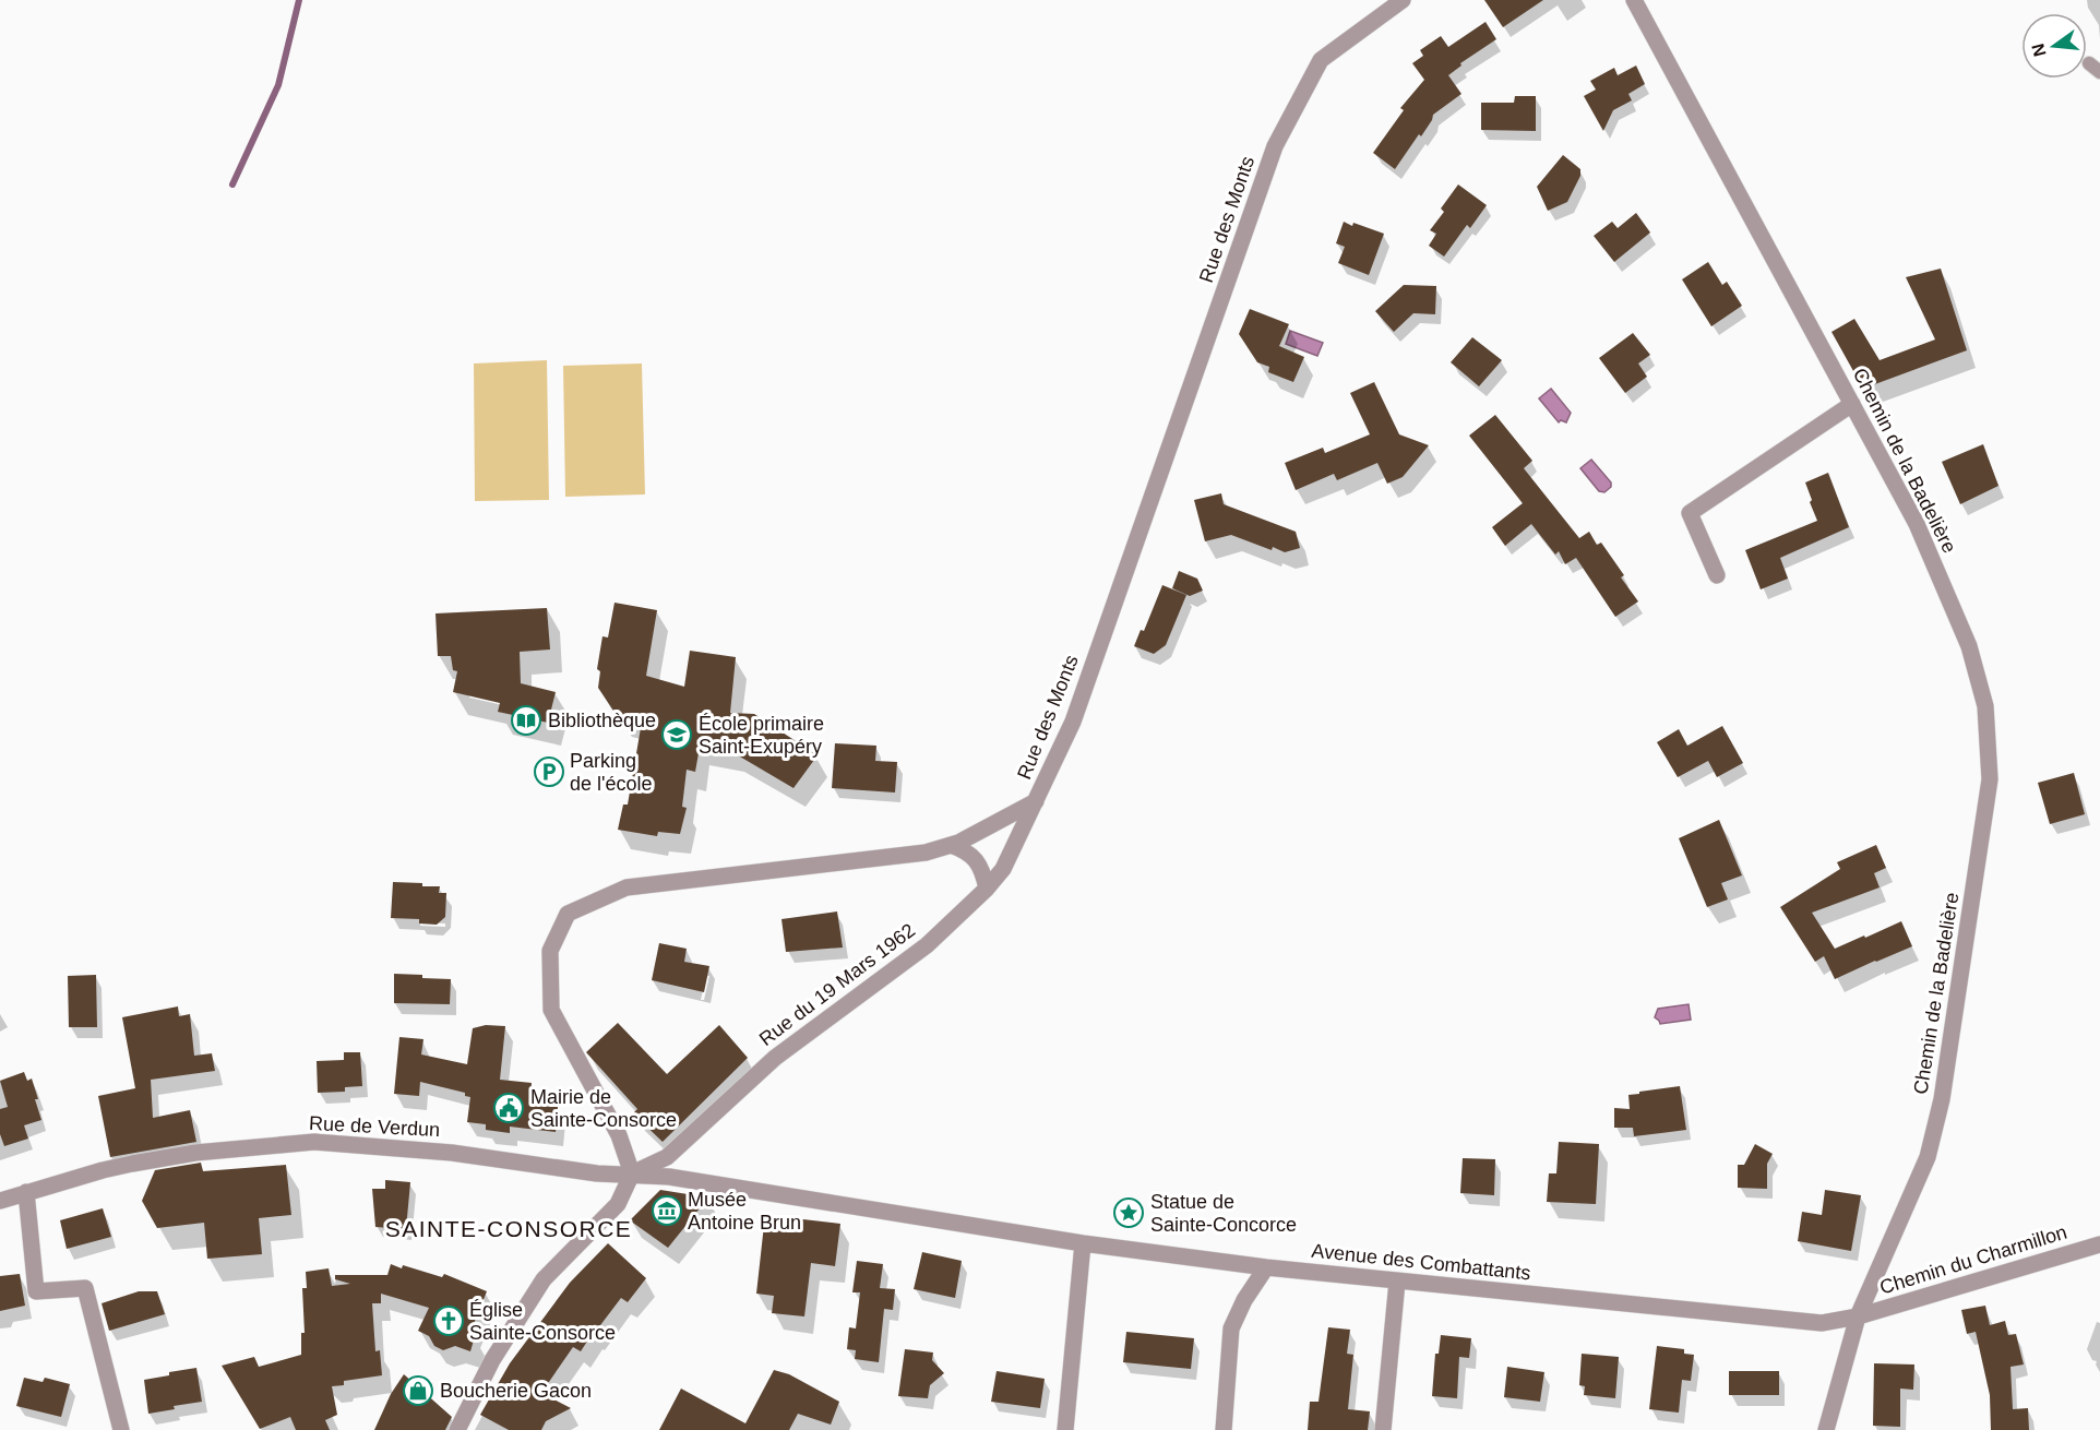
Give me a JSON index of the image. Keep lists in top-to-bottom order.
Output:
{
  "streets": {
    "street": [
      "Rue des Monts",
      "Chemin de la Badelière",
      "Rue du 19 Mars 1962",
      "Rue de Verdun",
      "Chemin du Charmillon",
      "Avenue des Combattants"
    ]
  },
  "crossings": [
    ["Rue des Monts", "Rue du 19 Mars 1962"],
    ["Rue des Monts", "Rue de Verdun"],
    ["Rue des Monts", "Avenue des Combattants"],
    ["Chemin de la Badelière", "Chemin du Charmillon"],
    ["Chemin de la Badelière", "Avenue des Combattants"],
    ["Rue du 19 Mars 1962", "Rue de Verdun"],
    ["Rue du 19 Mars 1962", "Avenue des Combattants"],
    ["Rue de Verdun", "Avenue des Combattants"],
    ["Chemin du Charmillon", "Avenue des Combattants"]
  ],
  "districts": ["SAINTE-CONSORCE"],
  "places": {
    "library": ["Bibliothèque"],
    "school or university": ["École primaire Saint-Exupéry"],
    "parking": ["Parking de l'école"],
    "public building": ["Mairie de Sainte-Consorce"],
    "museum": ["Musée Antoine Brun"],
    "place": ["Statue de Sainte-Concorce"],
    "church": ["Église Sainte-Consorce"],
    "shop": ["Boucherie Gacon"]
  },
  "north": "left"
}
